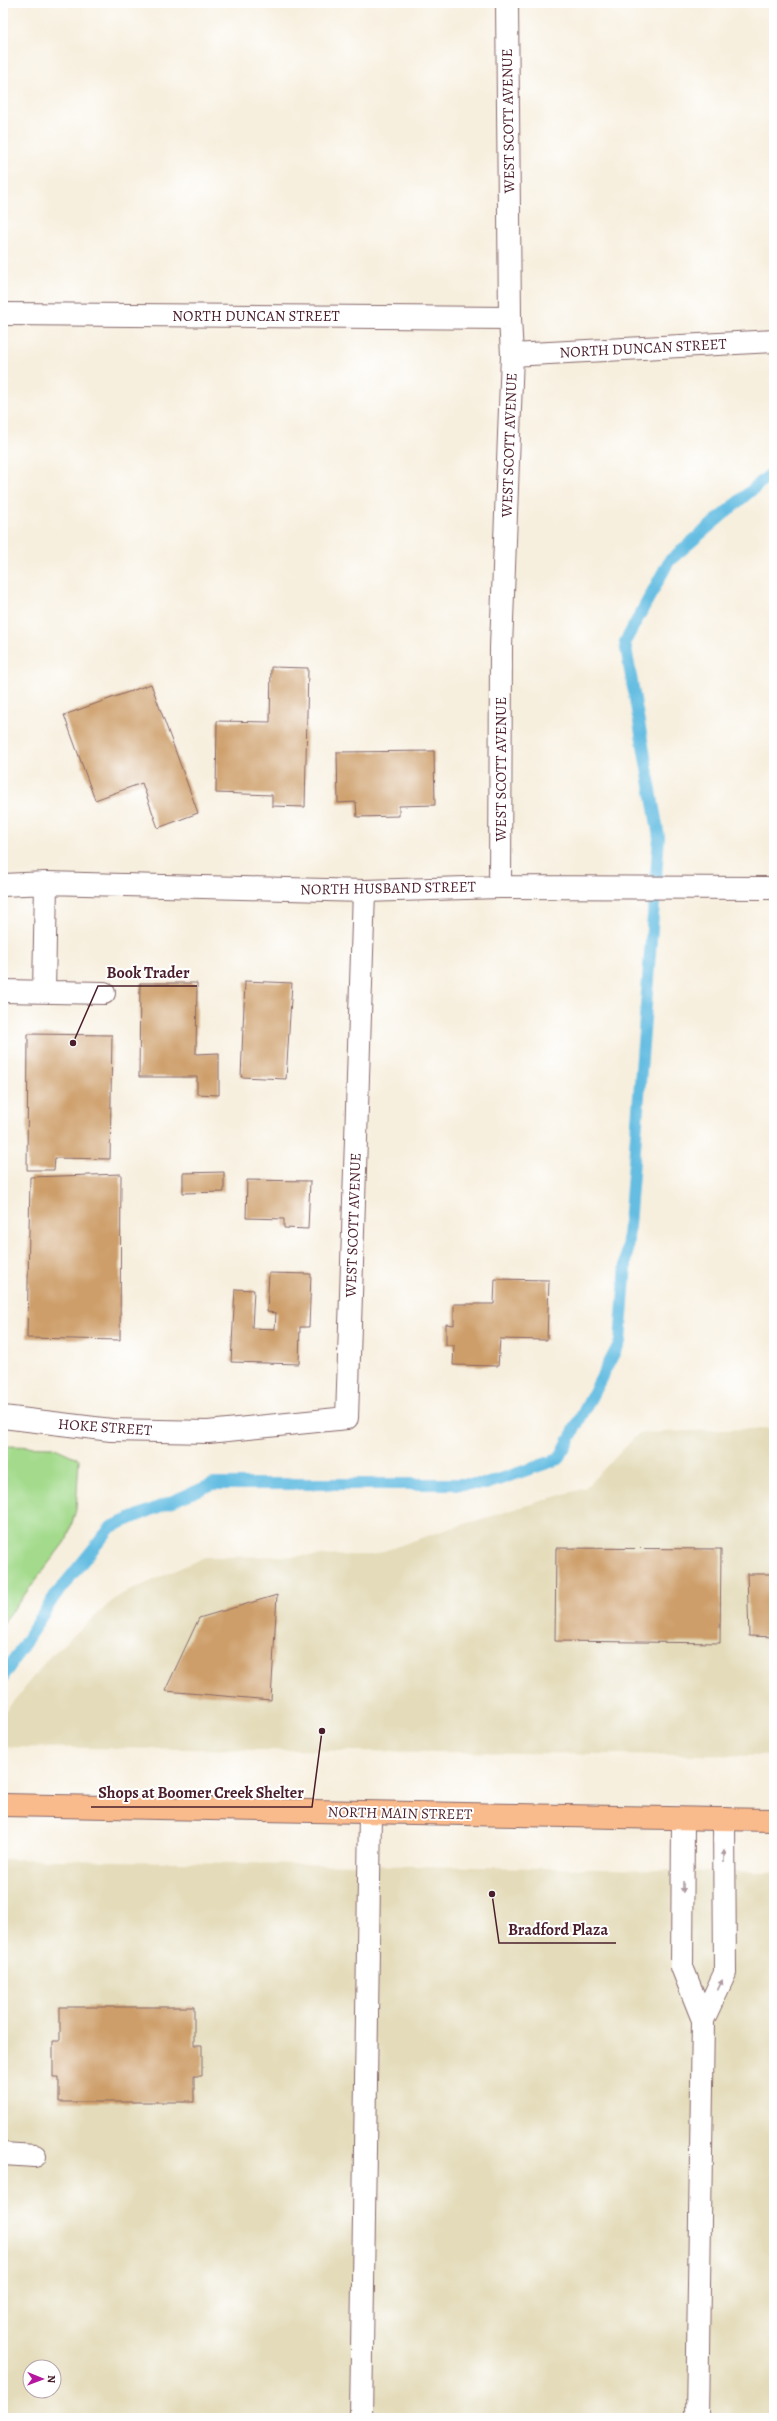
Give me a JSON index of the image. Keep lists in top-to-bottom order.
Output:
{
  "streets": {
    "main road": ["NORTH MAIN STREET"],
    "street": [
      "WEST SCOTT AVENUE",
      "NORTH DUNCAN STREET",
      "NORTH HUSBAND STREET",
      "HOKE STREET"
    ]
  },
  "crossings": [
    ["WEST SCOTT AVENUE", "NORTH DUNCAN STREET"],
    ["WEST SCOTT AVENUE", "NORTH HUSBAND STREET"],
    ["WEST SCOTT AVENUE", "HOKE STREET"]
  ],
  "places": ["Book Trader", "Shops at Boomer Creek Shelter", "Bradford Plaza"],
  "north": "right"
}
